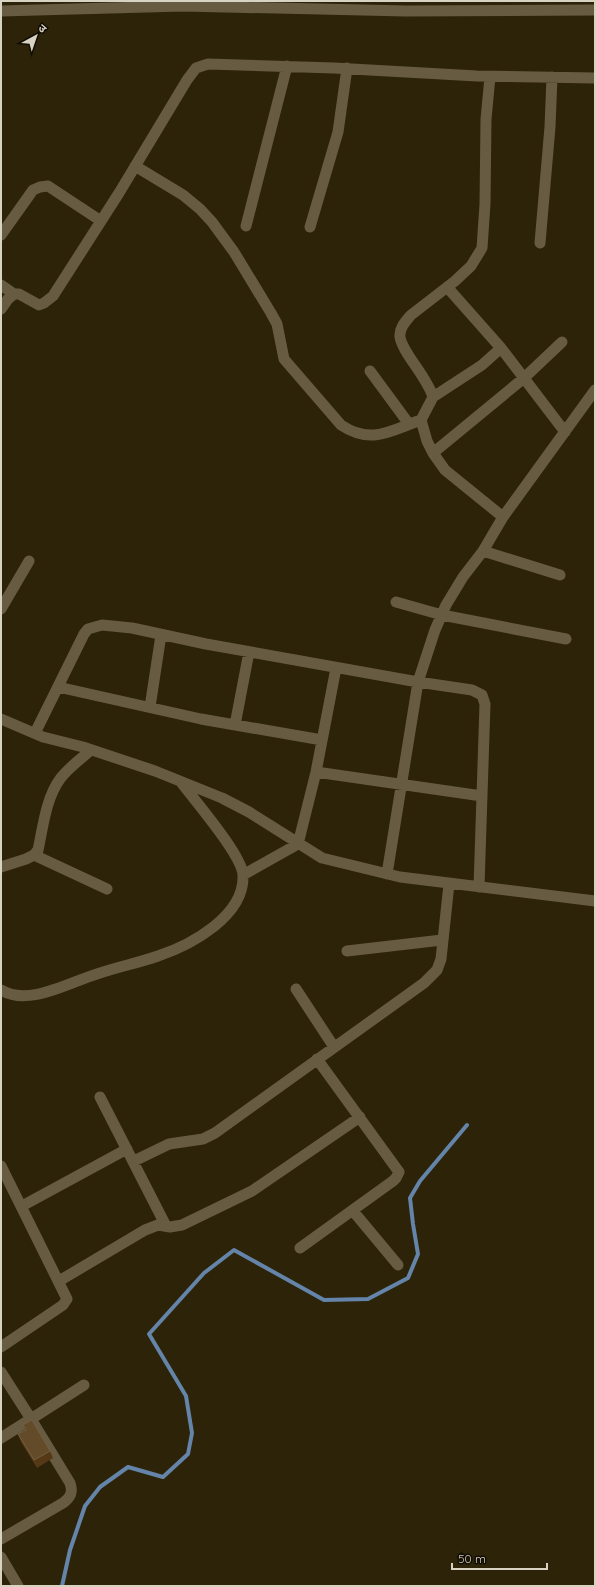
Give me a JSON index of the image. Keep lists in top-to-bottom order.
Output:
{
  "scale_bar": "50 m",
  "north": "top right"
}
